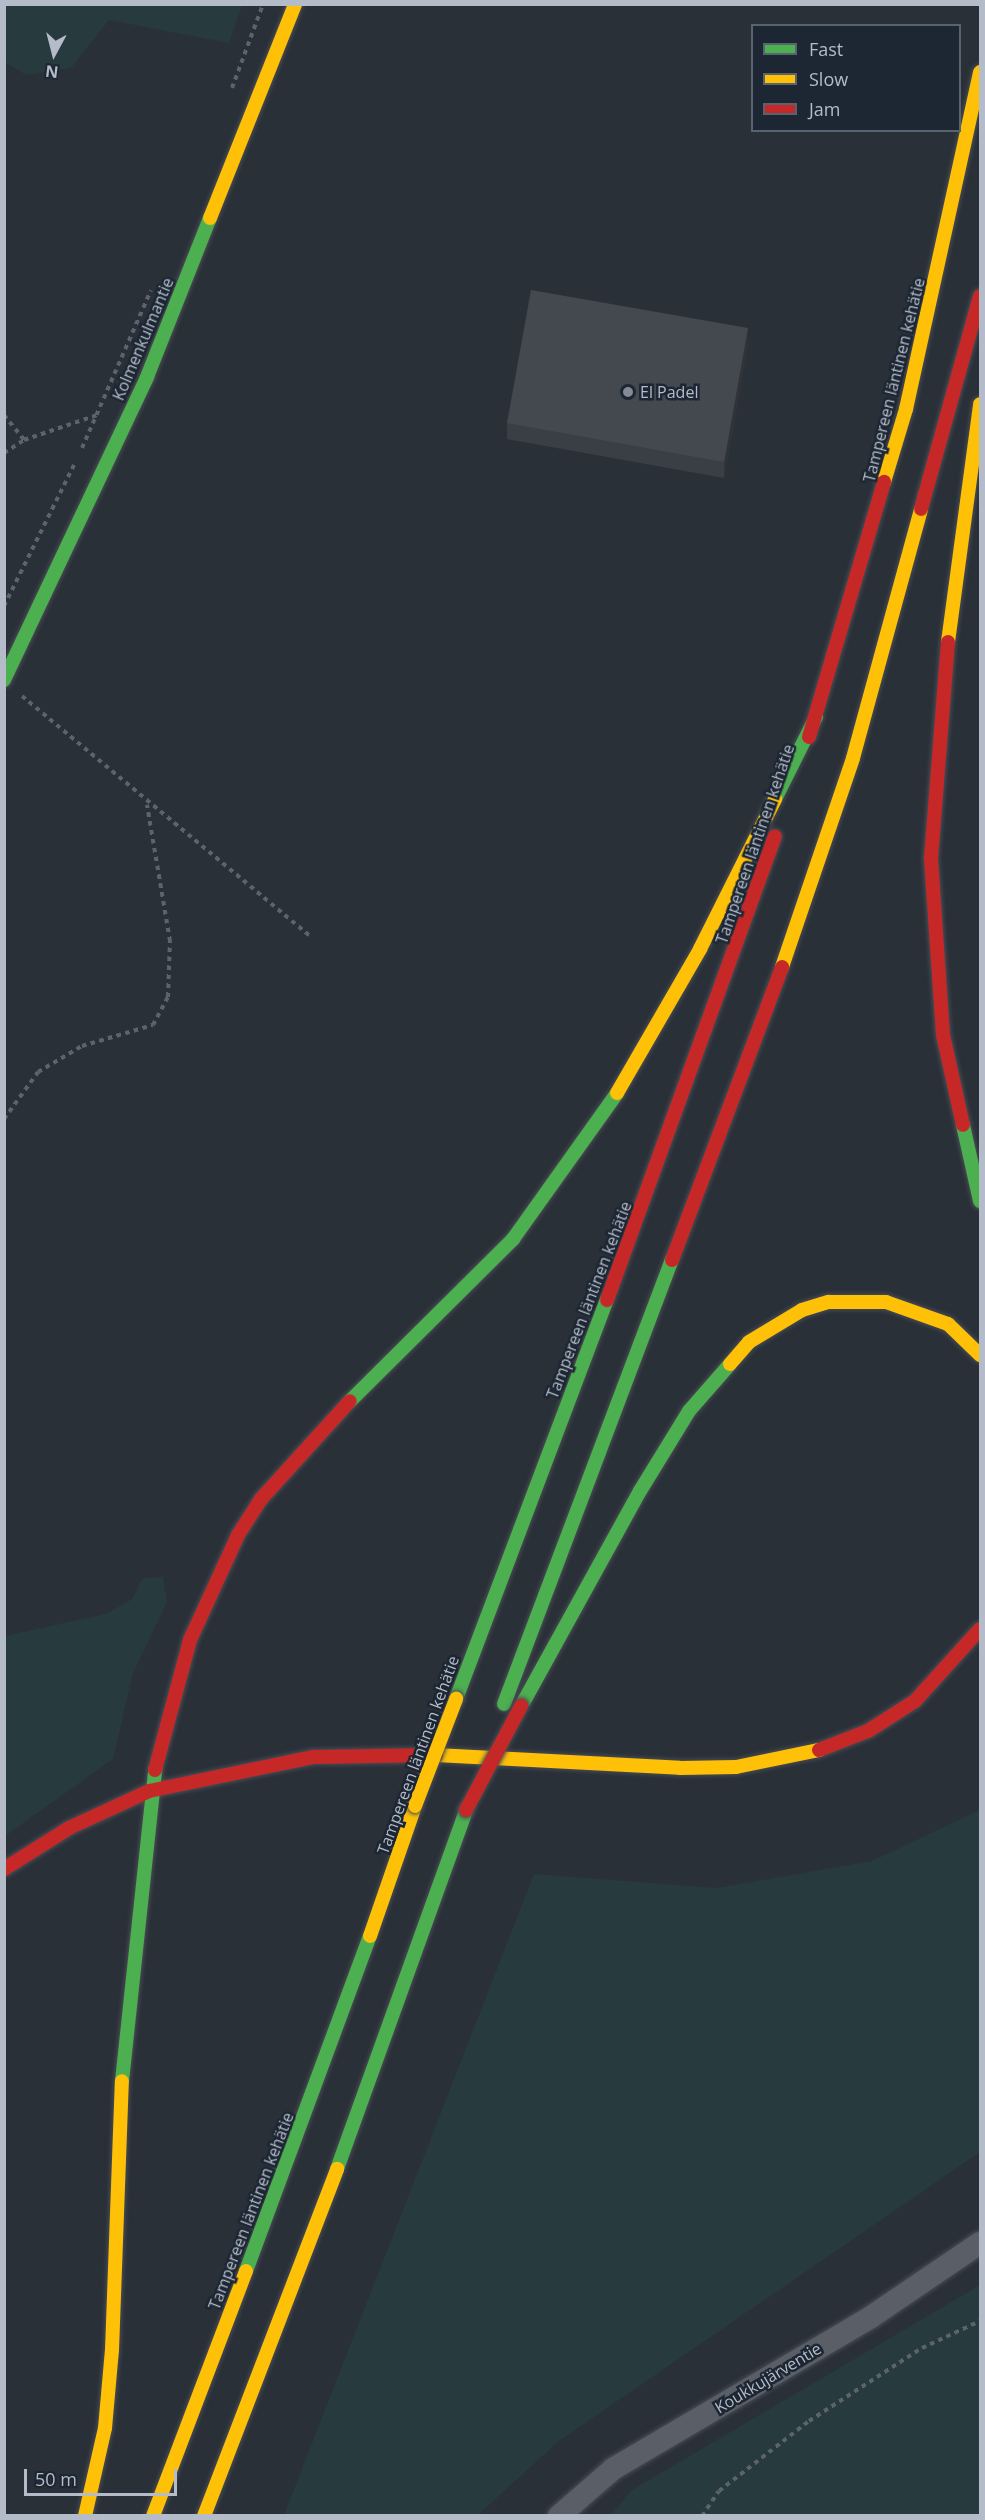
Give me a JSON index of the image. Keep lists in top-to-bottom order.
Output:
{
  "streets": {
    "main road": ["Kolmenkulmantie", "Tampereen läntinen kehätie"],
    "street": ["Koukkujärventie"]
  },
  "places": ["El Padel"],
  "legend": ["Fast", "Slow", "Jam"],
  "scale_bar": "50 m",
  "north": "bottom"
}
